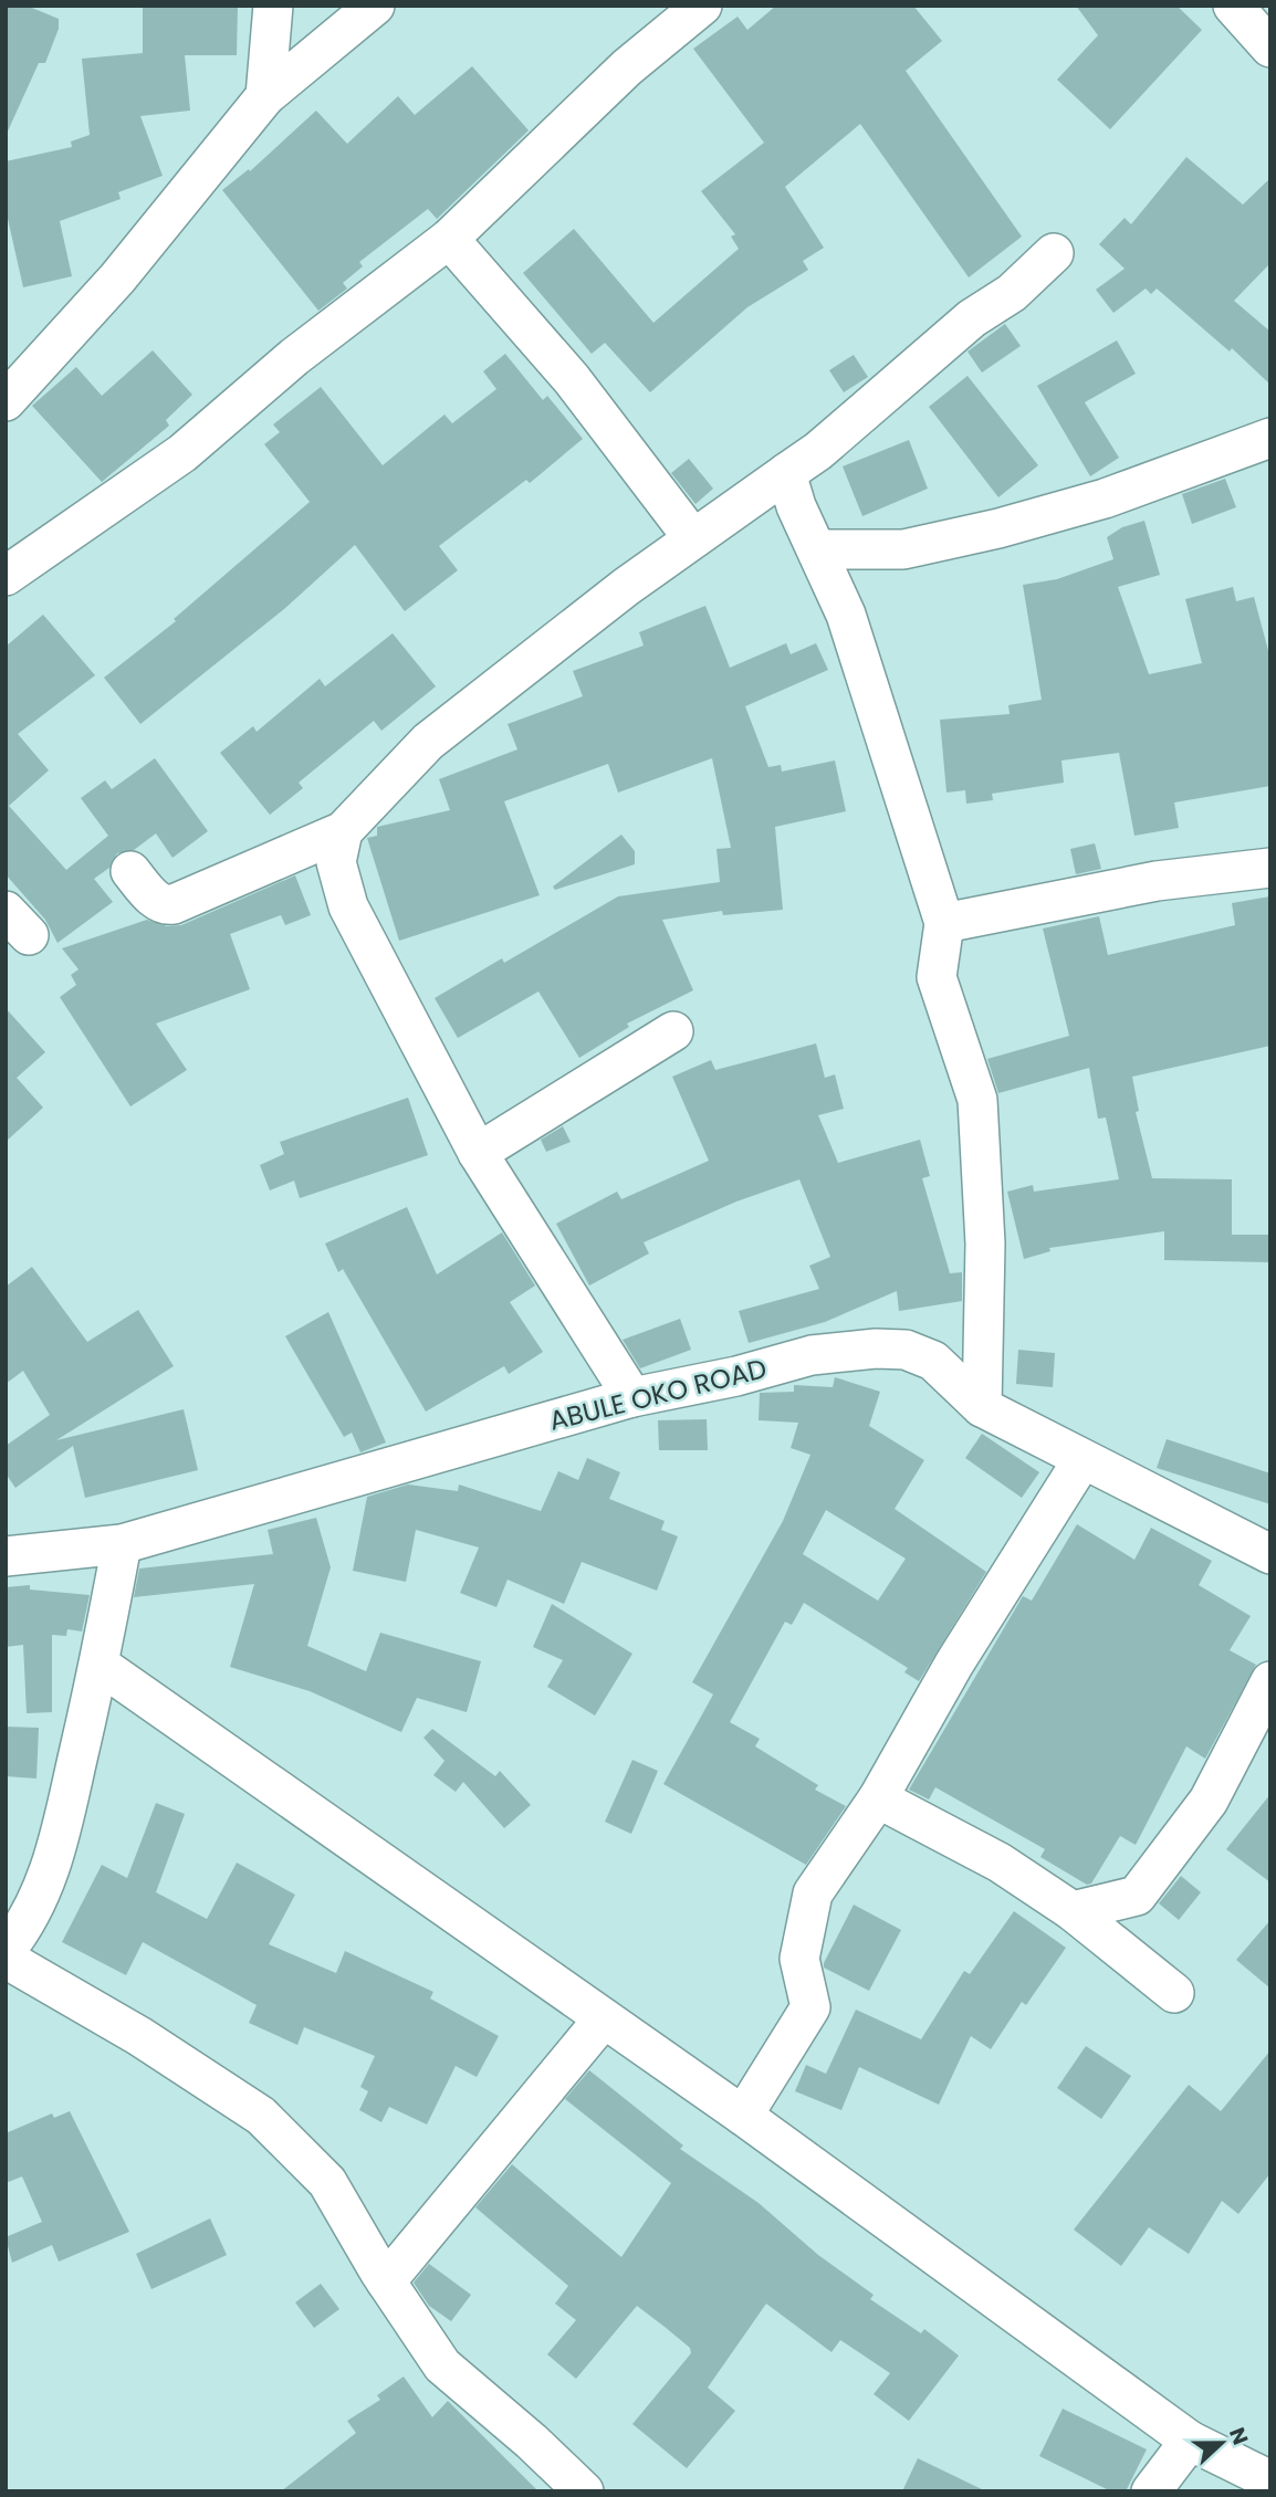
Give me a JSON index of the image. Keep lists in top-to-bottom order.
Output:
{
  "streets": {
    "street": ["ABULE OKO ROAD"]
  },
  "north": "right"
}
